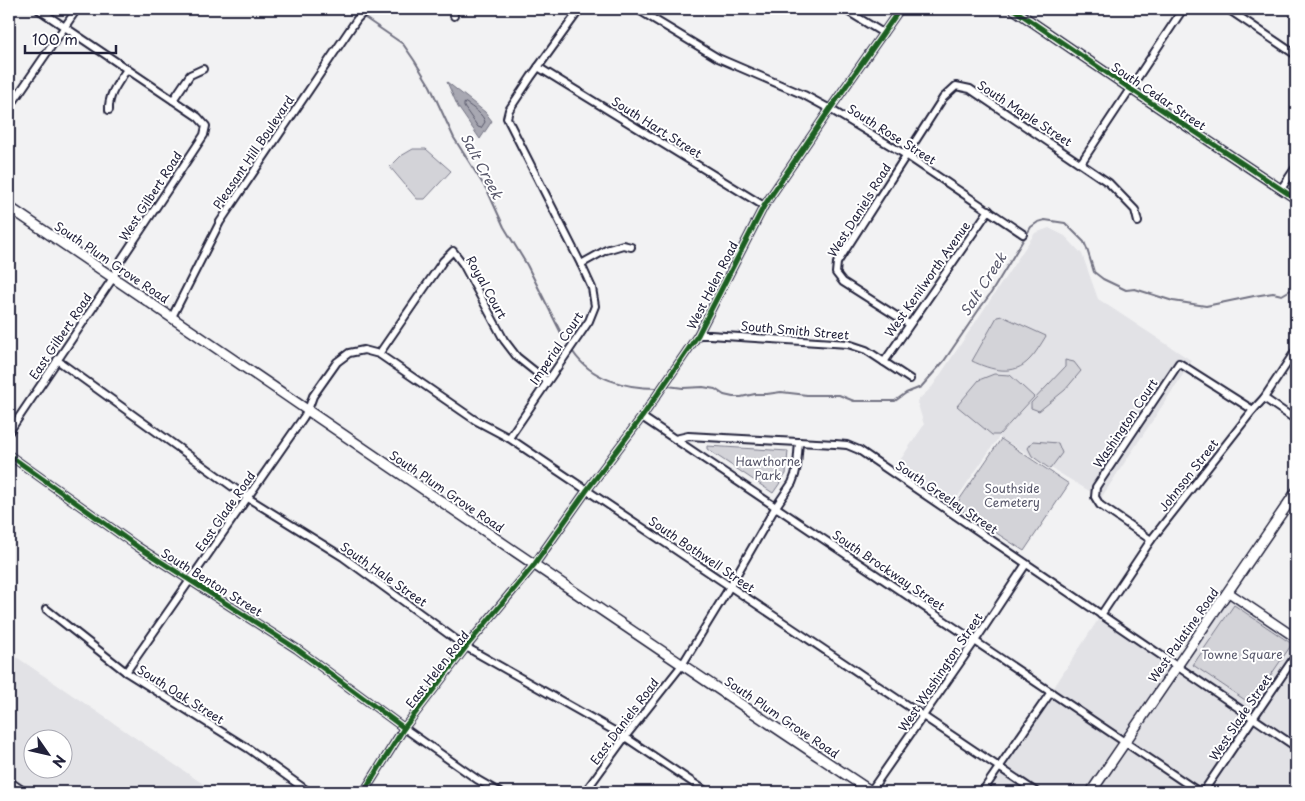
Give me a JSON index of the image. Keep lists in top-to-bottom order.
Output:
{
  "streets": {
    "main road": ["South Plum Grove Road", "West Palatine Road"],
    "street": [
      "South Cedar Street",
      "South Maple Street",
      "South Hart Street",
      "South Rose Street",
      "Pleasant Hill Boulevard",
      "West Gilbert Road",
      "West Daniels Road",
      "West Kenilworth Avenue",
      "West Helen Road",
      "Royal Court",
      "South Smith Street",
      "East Gilbert Road",
      "Imperial Court",
      "Washington Court",
      "Johnson Street",
      "South Greeley Street",
      "East Glade Road",
      "South Bothwell Street",
      "South Brockway Street",
      "South Hale Street",
      "South Benton Street",
      "East Helen Road",
      "West Washington Street",
      "South Oak Street",
      "West Slade Street",
      "East Daniels Road"
    ]
  },
  "crossings": [
    ["South Maple Street", "West Daniels Road"],
    ["South Hart Street", "West Helen Road"],
    ["South Hart Street", "Imperial Court"],
    ["South Rose Street", "West Daniels Road"],
    ["South Rose Street", "West Kenilworth Avenue"],
    ["South Rose Street", "West Helen Road"],
    ["Pleasant Hill Boulevard", "South Plum Grove Road"],
    ["West Gilbert Road", "South Plum Grove Road"],
    ["West Gilbert Road", "East Gilbert Road"],
    ["West Daniels Road", "West Kenilworth Avenue"],
    ["South Plum Grove Road", "West Helen Road"],
    ["South Plum Grove Road", "East Gilbert Road"],
    ["South Plum Grove Road", "East Glade Road"],
    ["South Plum Grove Road", "East Helen Road"],
    ["South Plum Grove Road", "West Washington Street"],
    ["South Plum Grove Road", "East Daniels Road"],
    ["West Kenilworth Avenue", "South Smith Street"],
    ["West Helen Road", "South Smith Street"],
    ["West Helen Road", "South Bothwell Street"],
    ["West Helen Road", "South Brockway Street"],
    ["West Helen Road", "East Helen Road"],
    ["Royal Court", "Imperial Court"],
    ["Royal Court", "South Bothwell Street"],
    ["East Gilbert Road", "South Hale Street"],
    ["Imperial Court", "South Bothwell Street"],
    ["Washington Court", "Johnson Street"],
    ["Johnson Street", "South Greeley Street"],
    ["South Greeley Street", "South Brockway Street"],
    ["South Greeley Street", "West Palatine Road"],
    ["South Greeley Street", "West Washington Street"],
    ["South Greeley Street", "West Slade Street"],
    ["East Glade Road", "South Bothwell Street"],
    ["East Glade Road", "South Hale Street"],
    ["East Glade Road", "South Benton Street"],
    ["East Glade Road", "South Oak Street"],
    ["South Bothwell Street", "West Washington Street"],
    ["South Brockway Street", "West Palatine Road"],
    ["South Brockway Street", "West Washington Street"],
    ["South Brockway Street", "West Slade Street"],
    ["South Hale Street", "East Helen Road"],
    ["South Hale Street", "East Daniels Road"],
    ["South Benton Street", "East Helen Road"]
  ],
  "water": ["Salt Creek"],
  "parks": ["Hawthorne Park", "Southside Cemetery", "Towne Square"],
  "scale_bar": "100 m",
  "north": "bottom right"
}
